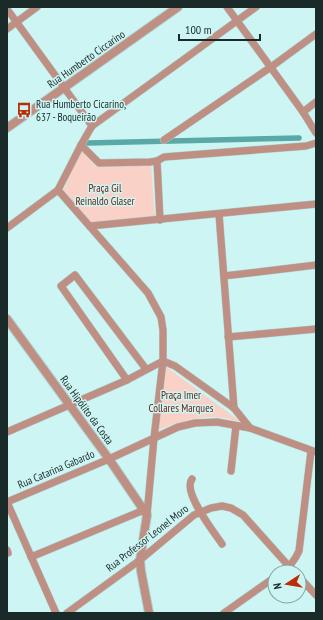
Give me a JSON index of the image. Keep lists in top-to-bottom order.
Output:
{
  "streets": {
    "street": [
      "Rua Humberto Ciccarino",
      "Rua Hipólito da Costa",
      "Rua Catarina Gabardo",
      "Rua Professor Leonel Moro"
    ]
  },
  "crossings": [
    ["Rua Hipólito da Costa", "Rua Catarina Gabardo"]
  ],
  "parks": ["Praça Gil Reinaldo Glaser", "Praça Imer Collares Marques"],
  "places": {
    "bus stop": ["Rua Humberto Cicarino, 637 - Boqueirão"]
  },
  "scale_bar": "100 m",
  "north": "left"
}
